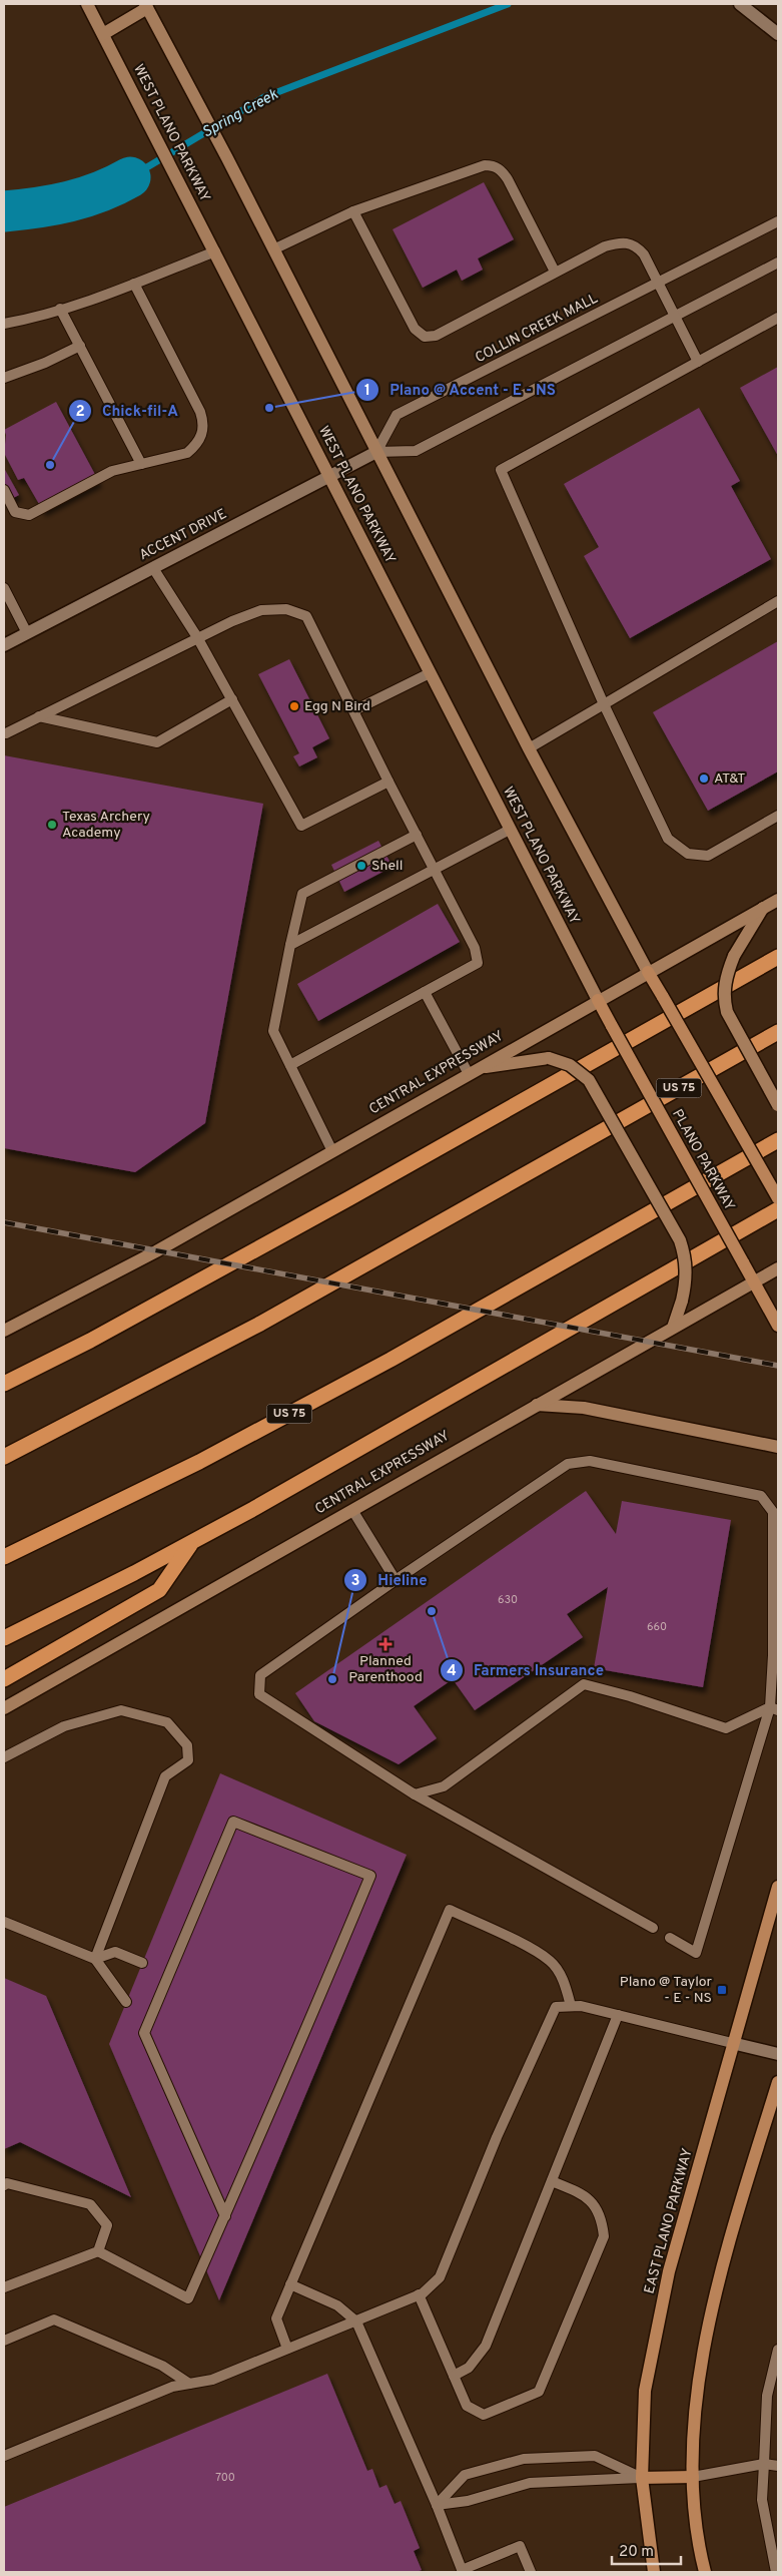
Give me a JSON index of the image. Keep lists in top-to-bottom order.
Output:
{
  "streets": {
    "highway": ["US 75"],
    "main road": [
      "WEST PLANO PARKWAY",
      "CENTRAL EXPRESSWAY",
      "PLANO PARKWAY",
      "EAST PLANO PARKWAY"
    ],
    "street": ["ACCENT DRIVE"],
    "lane": ["COLLIN CREEK MALL"]
  },
  "crossings": [
    ["WEST PLANO PARKWAY", "ACCENT DRIVE"],
    ["WEST PLANO PARKWAY", "CENTRAL EXPRESSWAY"],
    ["WEST PLANO PARKWAY", "PLANO PARKWAY"],
    ["COLLIN CREEK MALL", "ACCENT DRIVE"],
    ["CENTRAL EXPRESSWAY", "PLANO PARKWAY"]
  ],
  "water": ["Spring Creek"],
  "places": {
    "other": [
      "Plano @ Accent - E - NS",
      "Chick-fil-A",
      "Egg N Bird",
      "AT&T",
      "Texas Archery Academy",
      "Shell",
      "Farmers Insurance",
      "Hieline"
    ],
    "health": ["Planned Parenthood"],
    "transit": ["Plano @ Taylor - E - NS"]
  },
  "house_numbers": ["630", "660", "700"],
  "scale_bar": "20 m"
}
